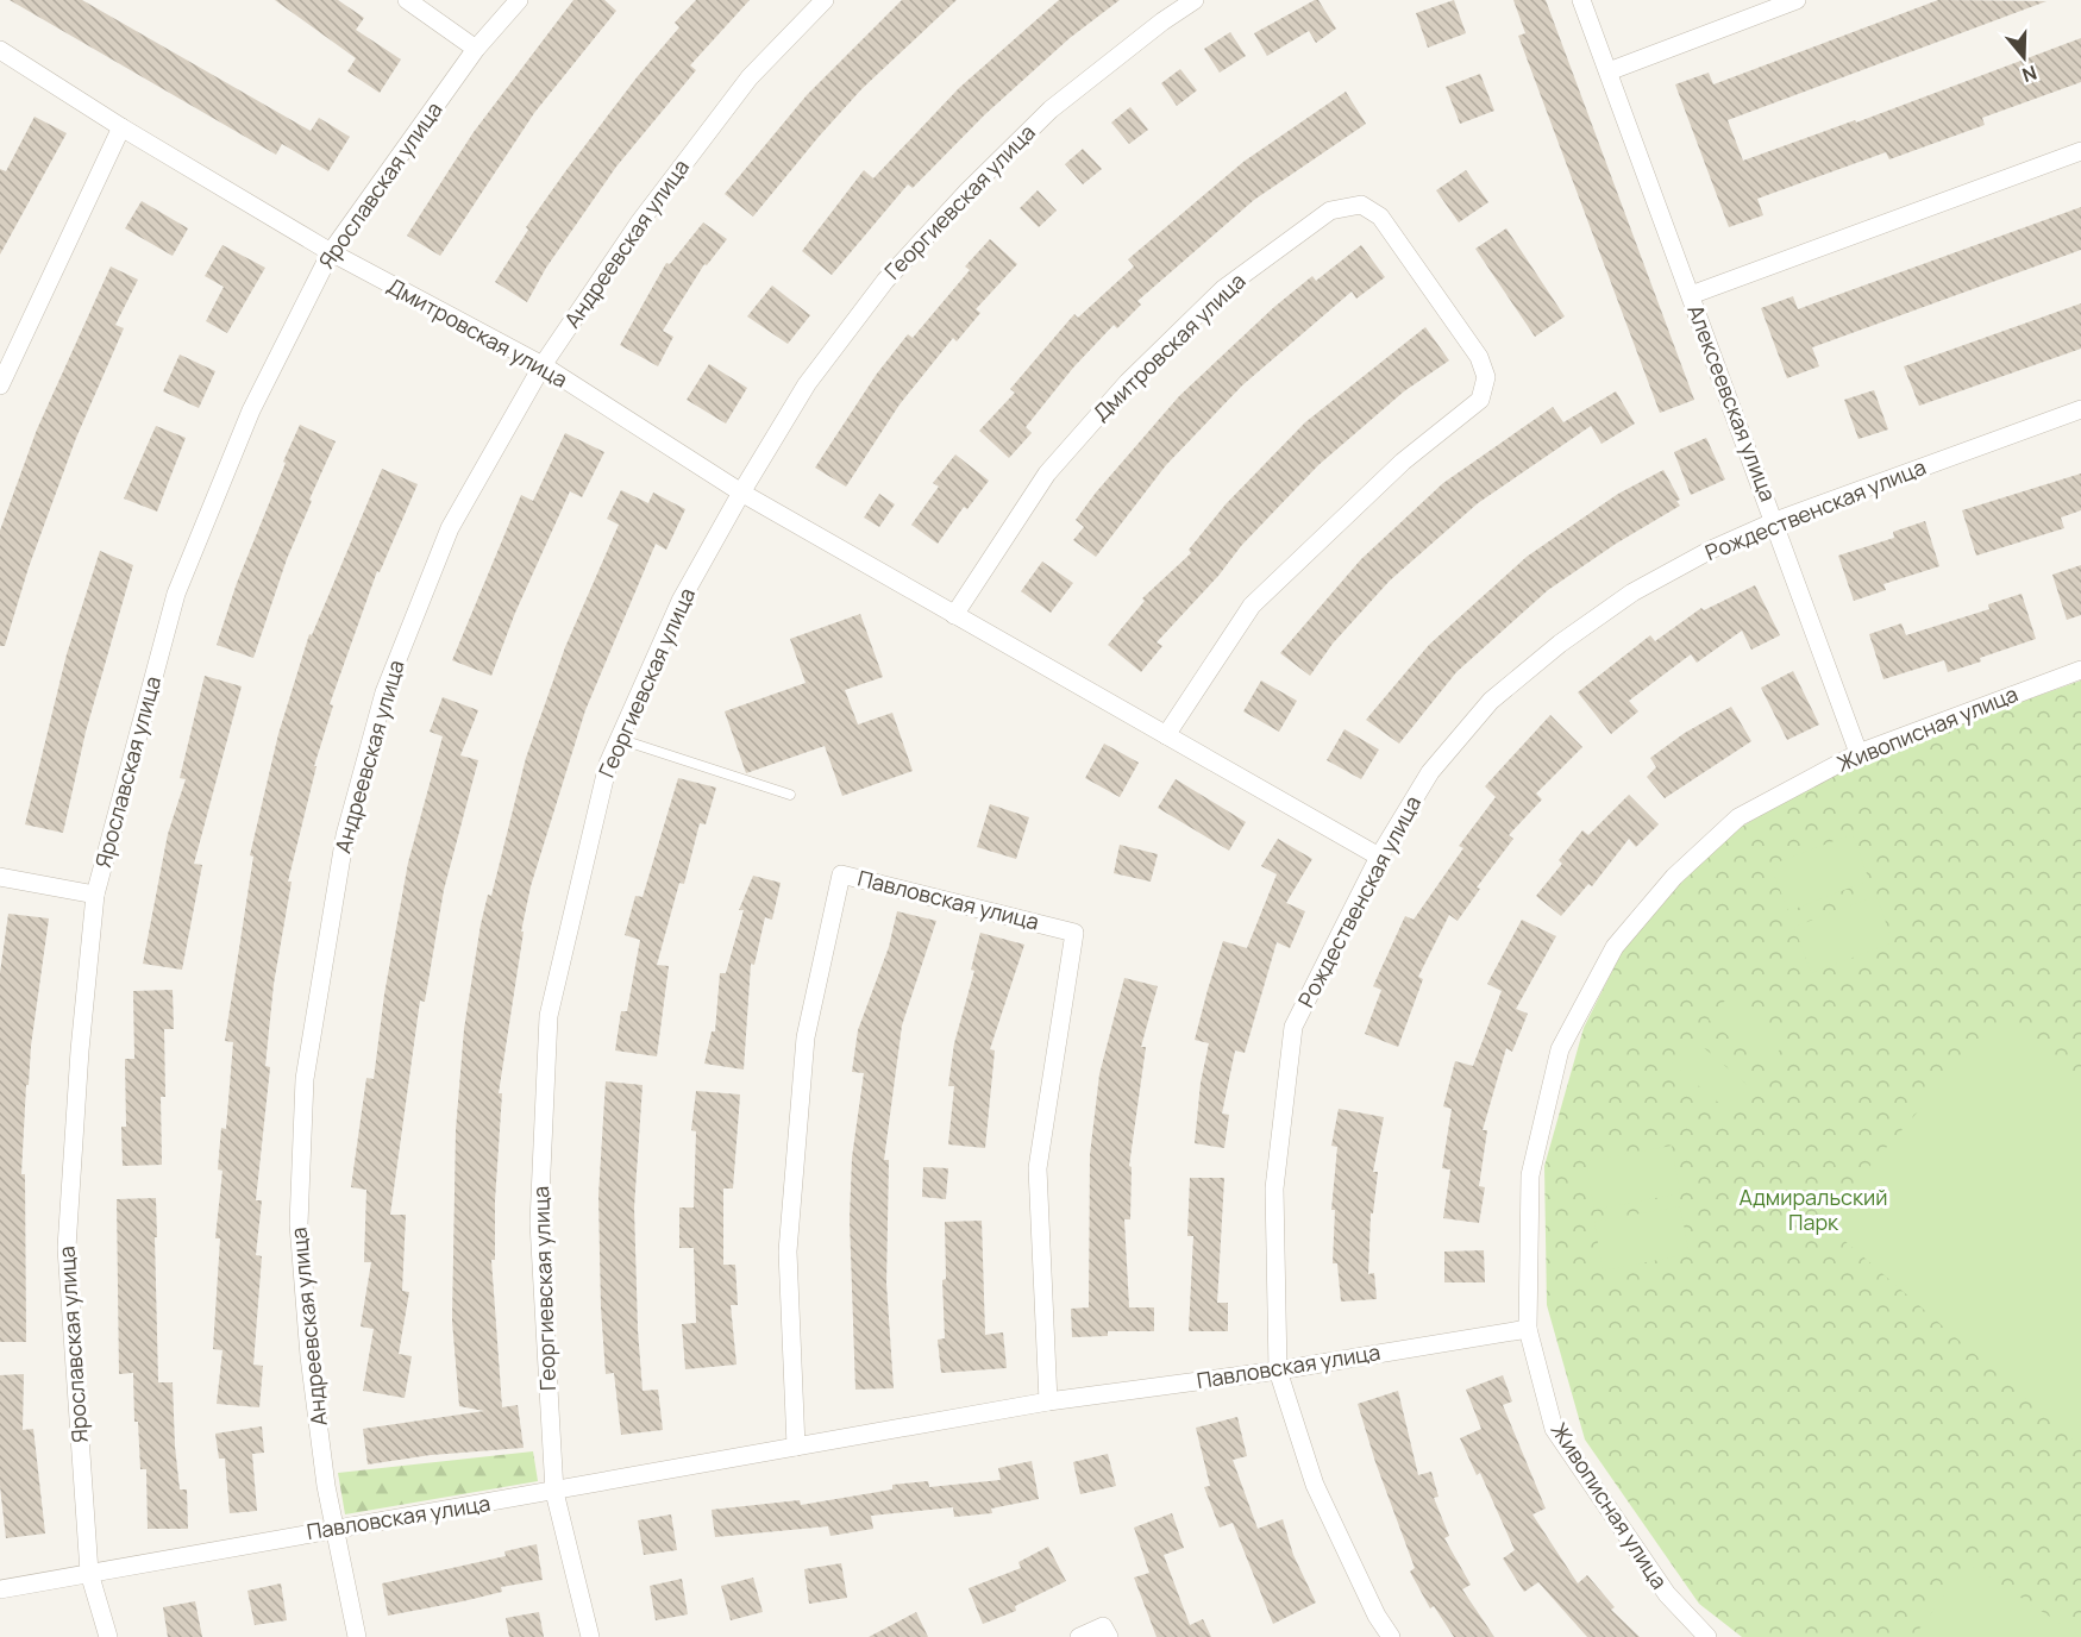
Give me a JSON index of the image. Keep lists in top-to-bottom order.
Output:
{
  "streets": {
    "street": [
      "Ярославская улица",
      "Георгиевская улица",
      "Андреевская улица",
      "Дмитровская улица",
      "Алексеевская улица",
      "Рождественская улица",
      "Живописная улица",
      "Павловская улица"
    ]
  },
  "crossings": [
    ["Ярославская улица", "Дмитровская улица"],
    ["Ярославская улица", "Павловская улица"],
    ["Георгиевская улица", "Дмитровская улица"],
    ["Георгиевская улица", "Павловская улица"],
    ["Андреевская улица", "Дмитровская улица"],
    ["Андреевская улица", "Павловская улица"],
    ["Дмитровская улица", "Рождественская улица"],
    ["Алексеевская улица", "Рождественская улица"],
    ["Алексеевская улица", "Живописная улица"],
    ["Рождественская улица", "Павловская улица"],
    ["Живописная улица", "Павловская улица"]
  ],
  "parks": ["Адмиральский Парк"],
  "north": "bottom"
}
